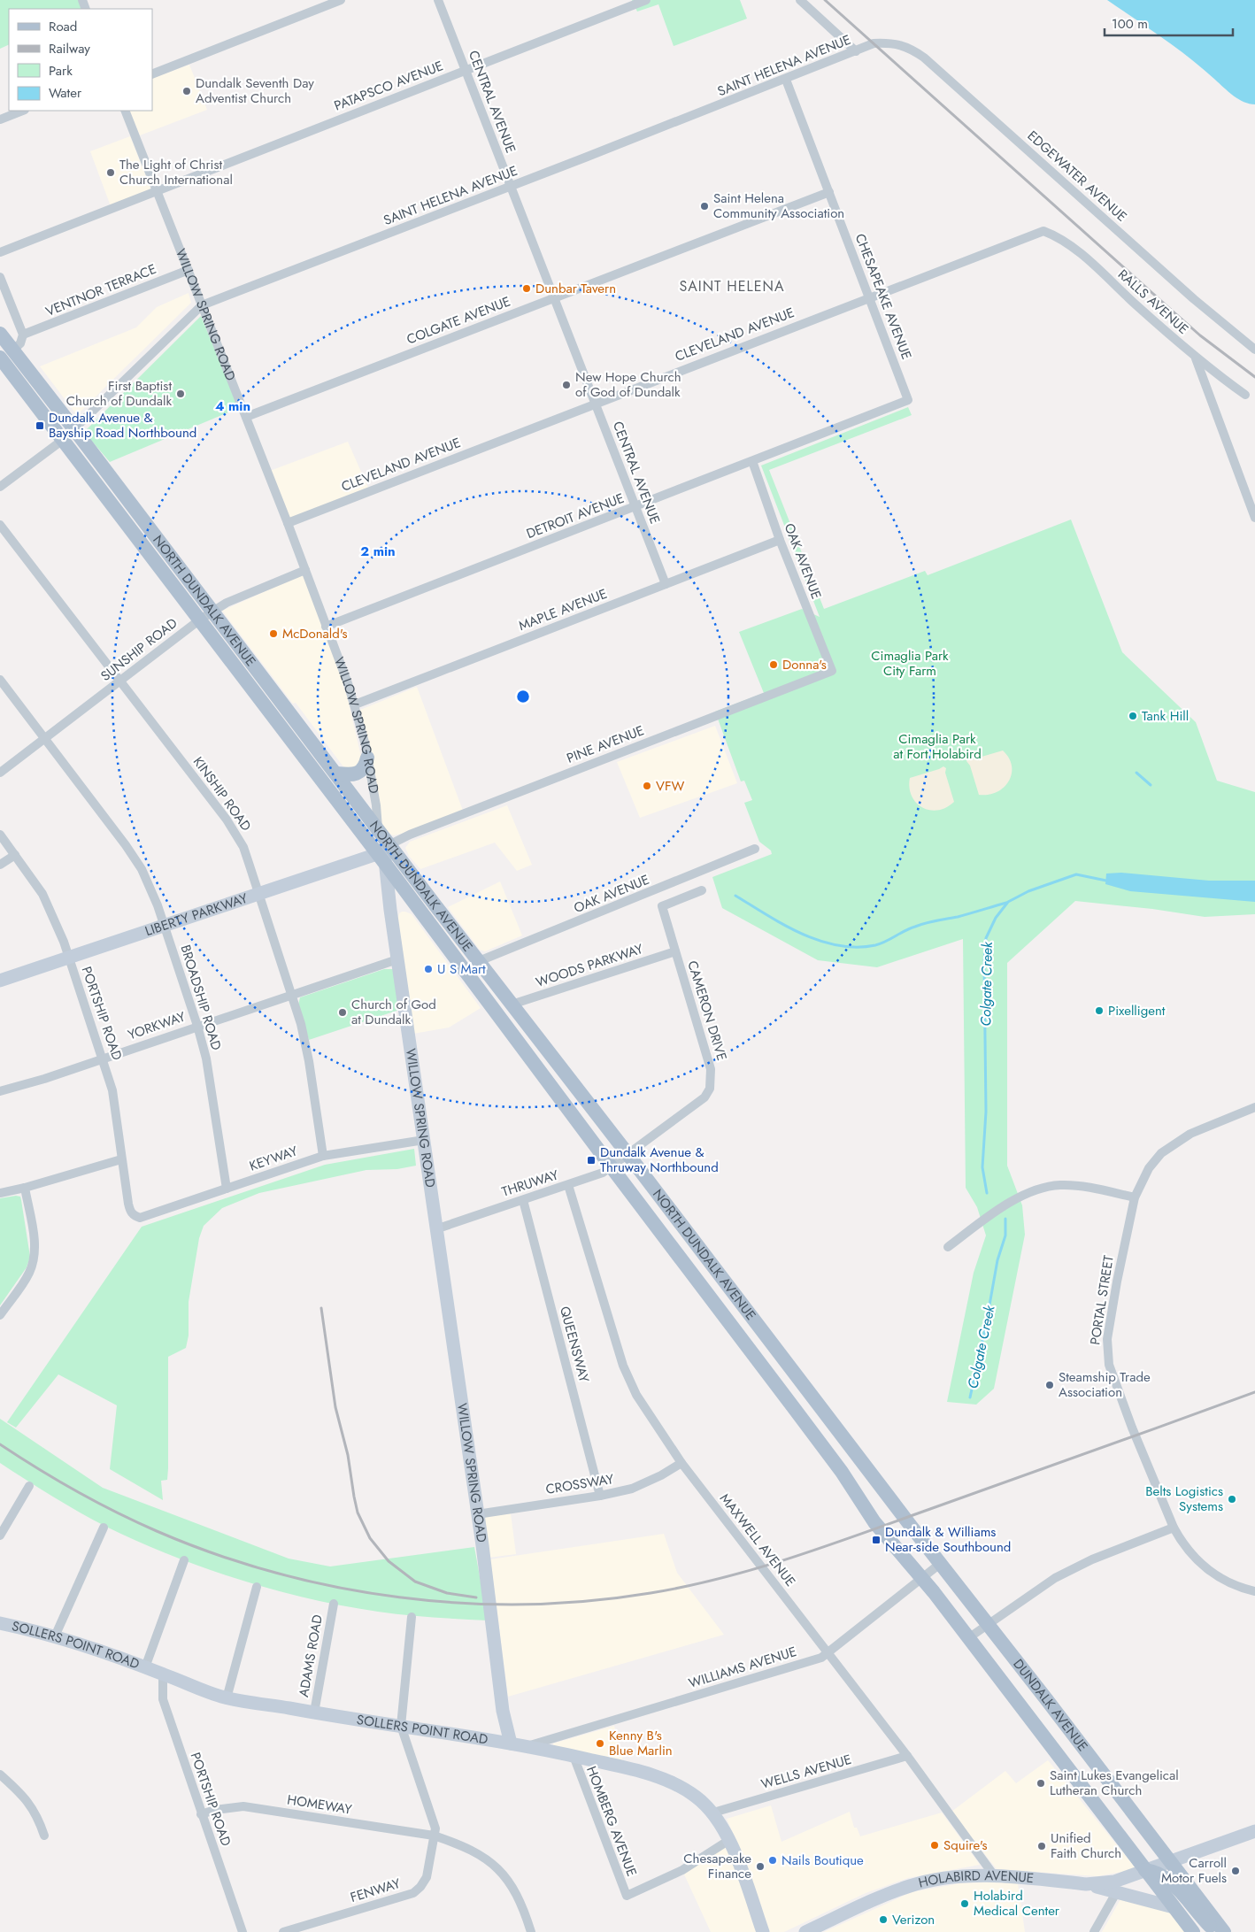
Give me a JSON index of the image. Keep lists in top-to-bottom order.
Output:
{
  "streets": {
    "main road": ["NORTH DUNDALK AVENUE", "DUNDALK AVENUE"],
    "street": [
      "SAINT HELENA AVENUE",
      "PATAPSCO AVENUE",
      "CENTRAL AVENUE",
      "EDGEWATER AVENUE",
      "VENTNOR TERRACE",
      "CHESAPEAKE AVENUE",
      "RALLS AVENUE",
      "WILLOW SPRING ROAD",
      "COLGATE AVENUE",
      "CLEVELAND AVENUE",
      "DETROIT AVENUE",
      "OAK AVENUE",
      "MAPLE AVENUE",
      "SUNSHIP ROAD",
      "PINE AVENUE",
      "KINSHIP ROAD",
      "LIBERTY PARKWAY",
      "WOODS PARKWAY",
      "BROADSHIP ROAD",
      "CAMERON DRIVE",
      "PORTSHIP ROAD",
      "YORKWAY",
      "KEYWAY",
      "THRUWAY",
      "PORTAL STREET",
      "QUEENSWAY",
      "CROSSWAY",
      "MAXWELL AVENUE",
      "SOLLERS POINT ROAD",
      "ADAMS ROAD",
      "WILLIAMS AVENUE",
      "WELLS AVENUE",
      "HOMEWAY",
      "HOMBERG AVENUE",
      "HOLABIRD AVENUE",
      "FENWAY"
    ]
  },
  "crossings": [
    ["SAINT HELENA AVENUE", "CENTRAL AVENUE"],
    ["SAINT HELENA AVENUE", "EDGEWATER AVENUE"],
    ["SAINT HELENA AVENUE", "CHESAPEAKE AVENUE"],
    ["SAINT HELENA AVENUE", "WILLOW SPRING ROAD"],
    ["SAINT HELENA AVENUE", "NORTH DUNDALK AVENUE"],
    ["PATAPSCO AVENUE", "CENTRAL AVENUE"],
    ["PATAPSCO AVENUE", "WILLOW SPRING ROAD"],
    ["CENTRAL AVENUE", "COLGATE AVENUE"],
    ["CENTRAL AVENUE", "CLEVELAND AVENUE"],
    ["CENTRAL AVENUE", "DETROIT AVENUE"],
    ["CENTRAL AVENUE", "MAPLE AVENUE"],
    ["VENTNOR TERRACE", "WILLOW SPRING ROAD"],
    ["CHESAPEAKE AVENUE", "COLGATE AVENUE"],
    ["CHESAPEAKE AVENUE", "CLEVELAND AVENUE"],
    ["CHESAPEAKE AVENUE", "DETROIT AVENUE"],
    ["RALLS AVENUE", "CLEVELAND AVENUE"],
    ["WILLOW SPRING ROAD", "COLGATE AVENUE"],
    ["WILLOW SPRING ROAD", "CLEVELAND AVENUE"],
    ["WILLOW SPRING ROAD", "DETROIT AVENUE"],
    ["WILLOW SPRING ROAD", "NORTH DUNDALK AVENUE"],
    ["WILLOW SPRING ROAD", "MAPLE AVENUE"],
    ["WILLOW SPRING ROAD", "SUNSHIP ROAD"],
    ["WILLOW SPRING ROAD", "PINE AVENUE"],
    ["WILLOW SPRING ROAD", "LIBERTY PARKWAY"],
    ["WILLOW SPRING ROAD", "YORKWAY"],
    ["WILLOW SPRING ROAD", "KEYWAY"],
    ["WILLOW SPRING ROAD", "THRUWAY"],
    ["WILLOW SPRING ROAD", "CROSSWAY"],
    ["WILLOW SPRING ROAD", "SOLLERS POINT ROAD"],
    ["DETROIT AVENUE", "OAK AVENUE"],
    ["OAK AVENUE", "NORTH DUNDALK AVENUE"],
    ["OAK AVENUE", "MAPLE AVENUE"],
    ["OAK AVENUE", "PINE AVENUE"],
    ["NORTH DUNDALK AVENUE", "SUNSHIP ROAD"],
    ["NORTH DUNDALK AVENUE", "PINE AVENUE"],
    ["NORTH DUNDALK AVENUE", "LIBERTY PARKWAY"],
    ["NORTH DUNDALK AVENUE", "WOODS PARKWAY"],
    ["NORTH DUNDALK AVENUE", "CAMERON DRIVE"],
    ["NORTH DUNDALK AVENUE", "THRUWAY"],
    ["NORTH DUNDALK AVENUE", "WILLIAMS AVENUE"],
    ["NORTH DUNDALK AVENUE", "DUNDALK AVENUE"],
    ["SUNSHIP ROAD", "KINSHIP ROAD"],
    ["SUNSHIP ROAD", "BROADSHIP ROAD"],
    ["PINE AVENUE", "LIBERTY PARKWAY"],
    ["KINSHIP ROAD", "LIBERTY PARKWAY"],
    ["KINSHIP ROAD", "YORKWAY"],
    ["KINSHIP ROAD", "KEYWAY"],
    ["LIBERTY PARKWAY", "BROADSHIP ROAD"],
    ["LIBERTY PARKWAY", "PORTSHIP ROAD"],
    ["WOODS PARKWAY", "CAMERON DRIVE"],
    ["BROADSHIP ROAD", "YORKWAY"],
    ["BROADSHIP ROAD", "KEYWAY"],
    ["CAMERON DRIVE", "THRUWAY"],
    ["PORTSHIP ROAD", "YORKWAY"],
    ["PORTSHIP ROAD", "KEYWAY"],
    ["PORTSHIP ROAD", "SOLLERS POINT ROAD"],
    ["PORTSHIP ROAD", "HOMEWAY"],
    ["THRUWAY", "QUEENSWAY"],
    ["THRUWAY", "MAXWELL AVENUE"],
    ["QUEENSWAY", "CROSSWAY"],
    ["CROSSWAY", "MAXWELL AVENUE"],
    ["MAXWELL AVENUE", "WILLIAMS AVENUE"],
    ["MAXWELL AVENUE", "WELLS AVENUE"],
    ["MAXWELL AVENUE", "HOLABIRD AVENUE"],
    ["SOLLERS POINT ROAD", "ADAMS ROAD"],
    ["SOLLERS POINT ROAD", "WILLIAMS AVENUE"],
    ["SOLLERS POINT ROAD", "WELLS AVENUE"],
    ["SOLLERS POINT ROAD", "HOMBERG AVENUE"],
    ["WILLIAMS AVENUE", "DUNDALK AVENUE"],
    ["DUNDALK AVENUE", "HOLABIRD AVENUE"],
    ["HOMEWAY", "FENWAY"]
  ],
  "districts": ["SAINT HELENA"],
  "water": ["Colgate Creek"],
  "parks": ["Cimaglia Park City Farm", "Cimaglia Park at Fort Holabird"],
  "places": {
    "other": [
      "Dundalk Seventh Day Adventist Church",
      "The Light of Christ Church International",
      "Saint Helena Community Association",
      "Dunbar Tavern",
      "New Hope Church of God of Dundalk",
      "First Baptist Church of Dundalk",
      "McDonald's",
      "Donna's",
      "Tank Hill",
      "VFW",
      "U S Mart",
      "Pixelligent",
      "Church of God at Dundalk",
      "Steamship Trade Association",
      "Belts Logistics Systems",
      "Kenny B's Blue Marlin",
      "Saint Lukes Evangelical Lutheran Church",
      "Squire's",
      "Unified Faith Church",
      "Nails Boutique",
      "Chesapeake Finance",
      "Carroll Motor Fuels",
      "Holabird Medical Center",
      "Verizon"
    ],
    "transit": ["Dundalk Avenue & Bayship Road Northbound", "Dundalk Avenue & Thruway Northbound", "Dundalk & Williams Near-side Southbound"]
  },
  "legend": [
    "Road",
    "Railway",
    "Park",
    "Water"
  ],
  "scale_bar": "100 m",
  "rings": ["4 min", "2 min"]
}
